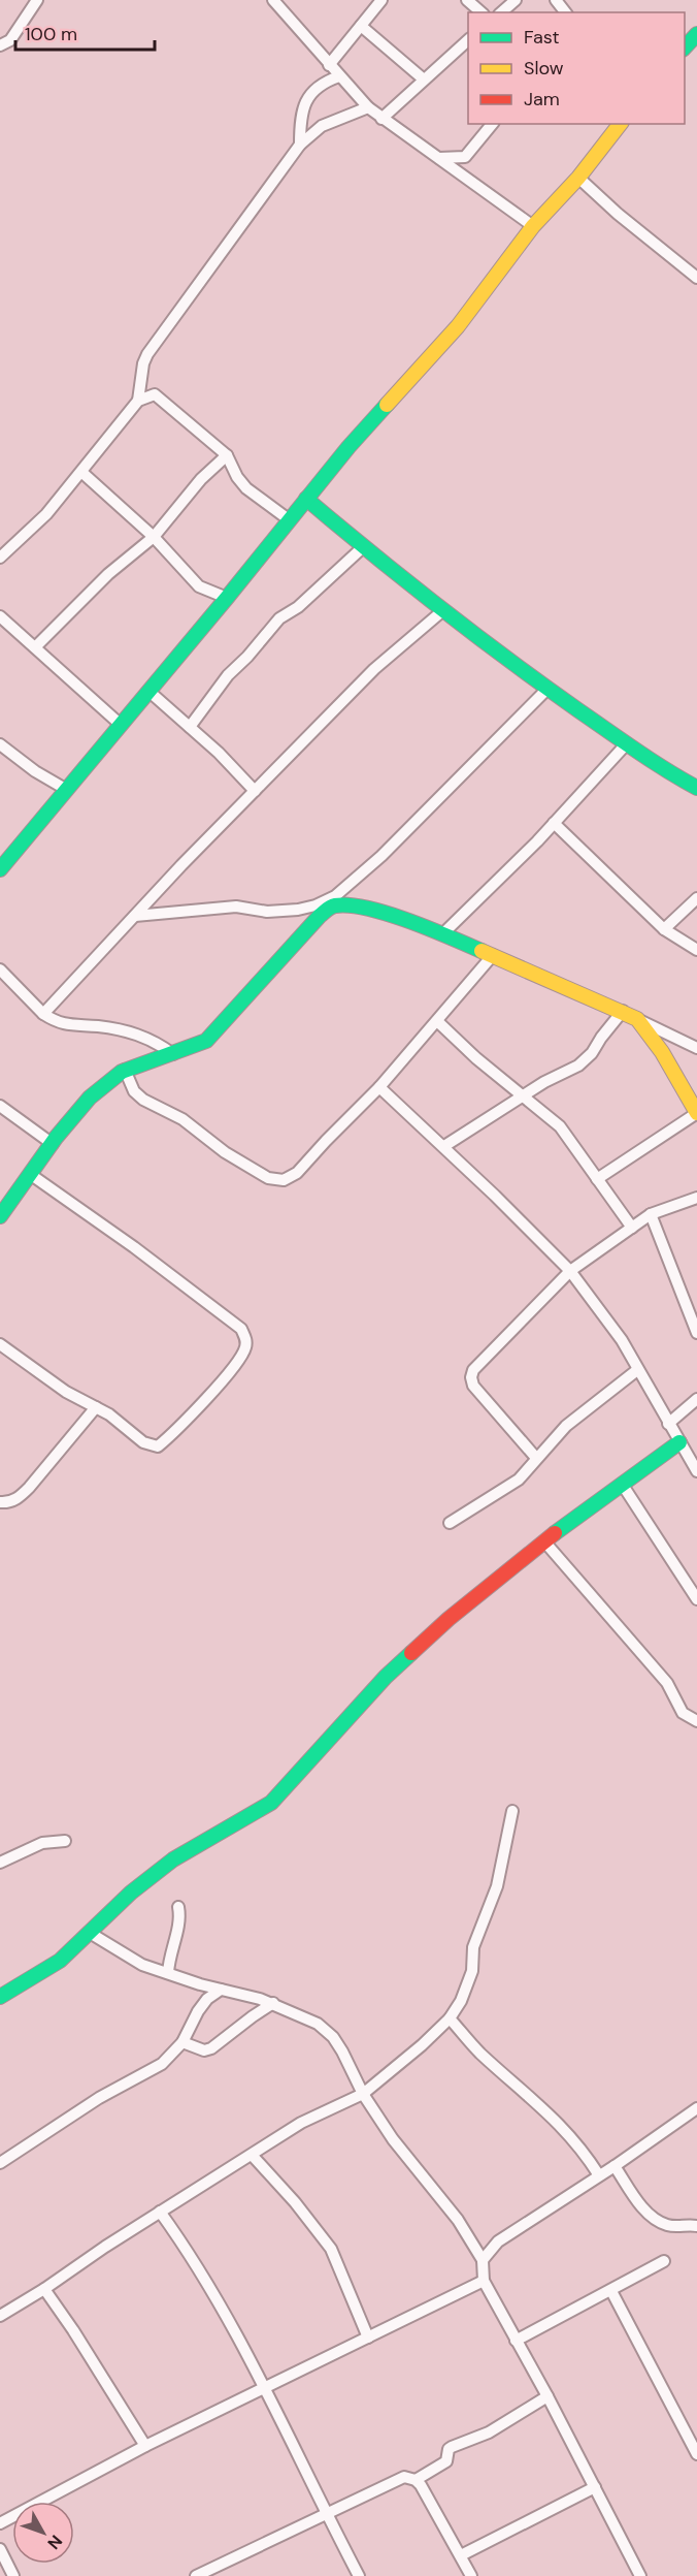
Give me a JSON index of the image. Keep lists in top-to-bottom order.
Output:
{
  "legend": ["Fast", "Slow", "Jam"],
  "scale_bar": "100 m",
  "north": "bottom right"
}
